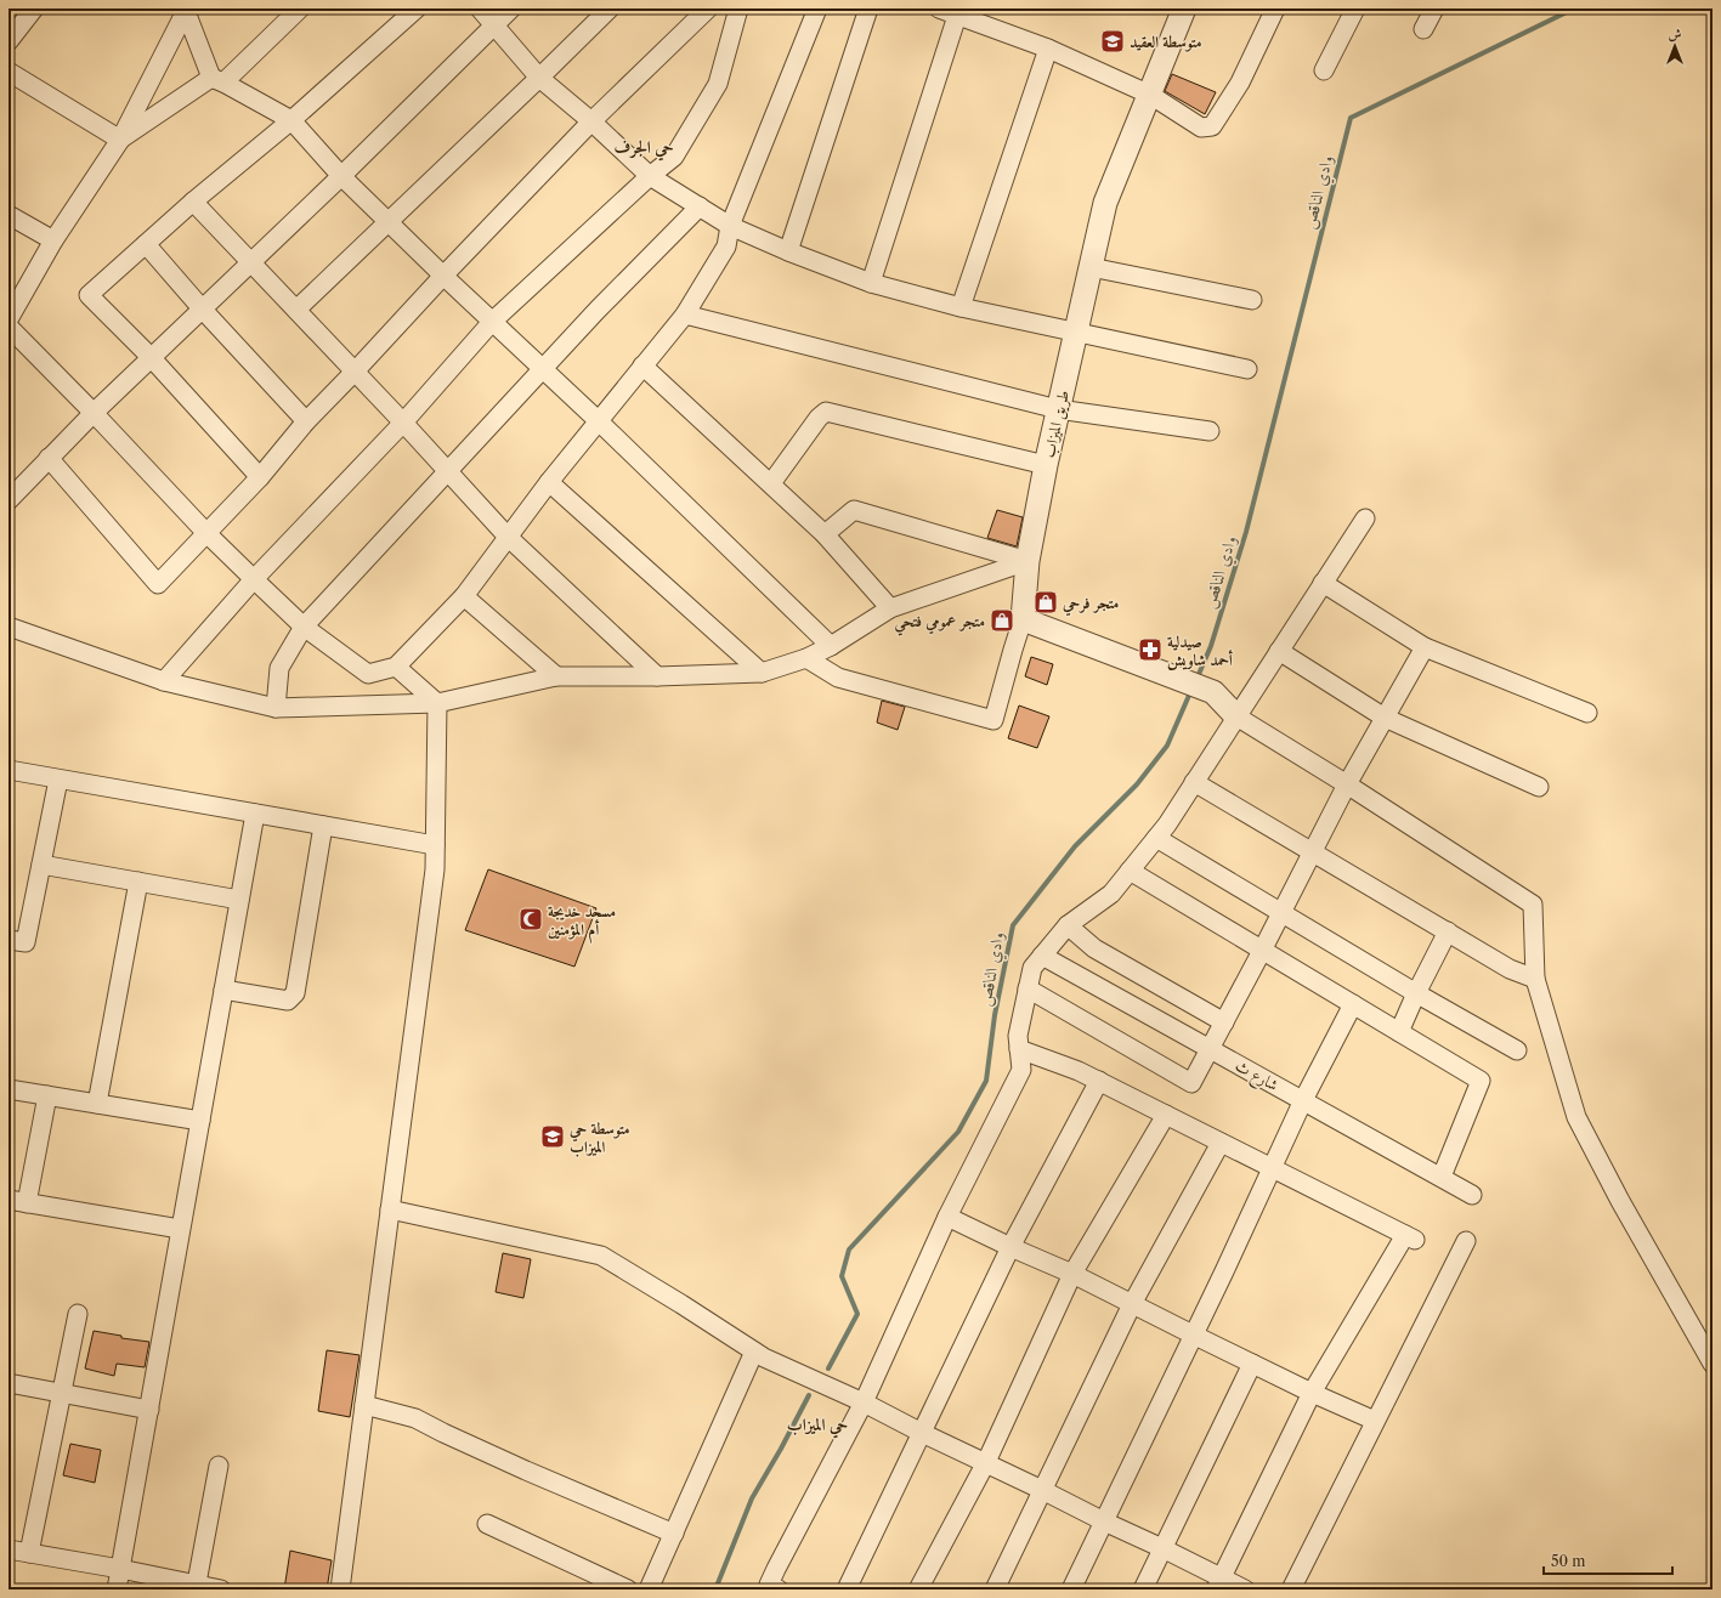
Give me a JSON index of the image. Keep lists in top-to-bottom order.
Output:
{
  "streets": {
    "street": ["طريق الميزاب", "شارع ث"]
  },
  "districts": ["حي الجرف", "حي الميزاب"],
  "water": ["وادي الناقص"],
  "places": {
    "school or university": ["متوسطة العقيد", "متوسطة حي الميزاب"],
    "shop": ["متجر فرحي", "متجر عمومي فتحي"],
    "pharmacy": ["صيدلية أحمد شاويش"],
    "mosque": ["مسجد خديجة أم المؤمنين"]
  },
  "scale_bar": "50 m",
  "north": "top"
}
